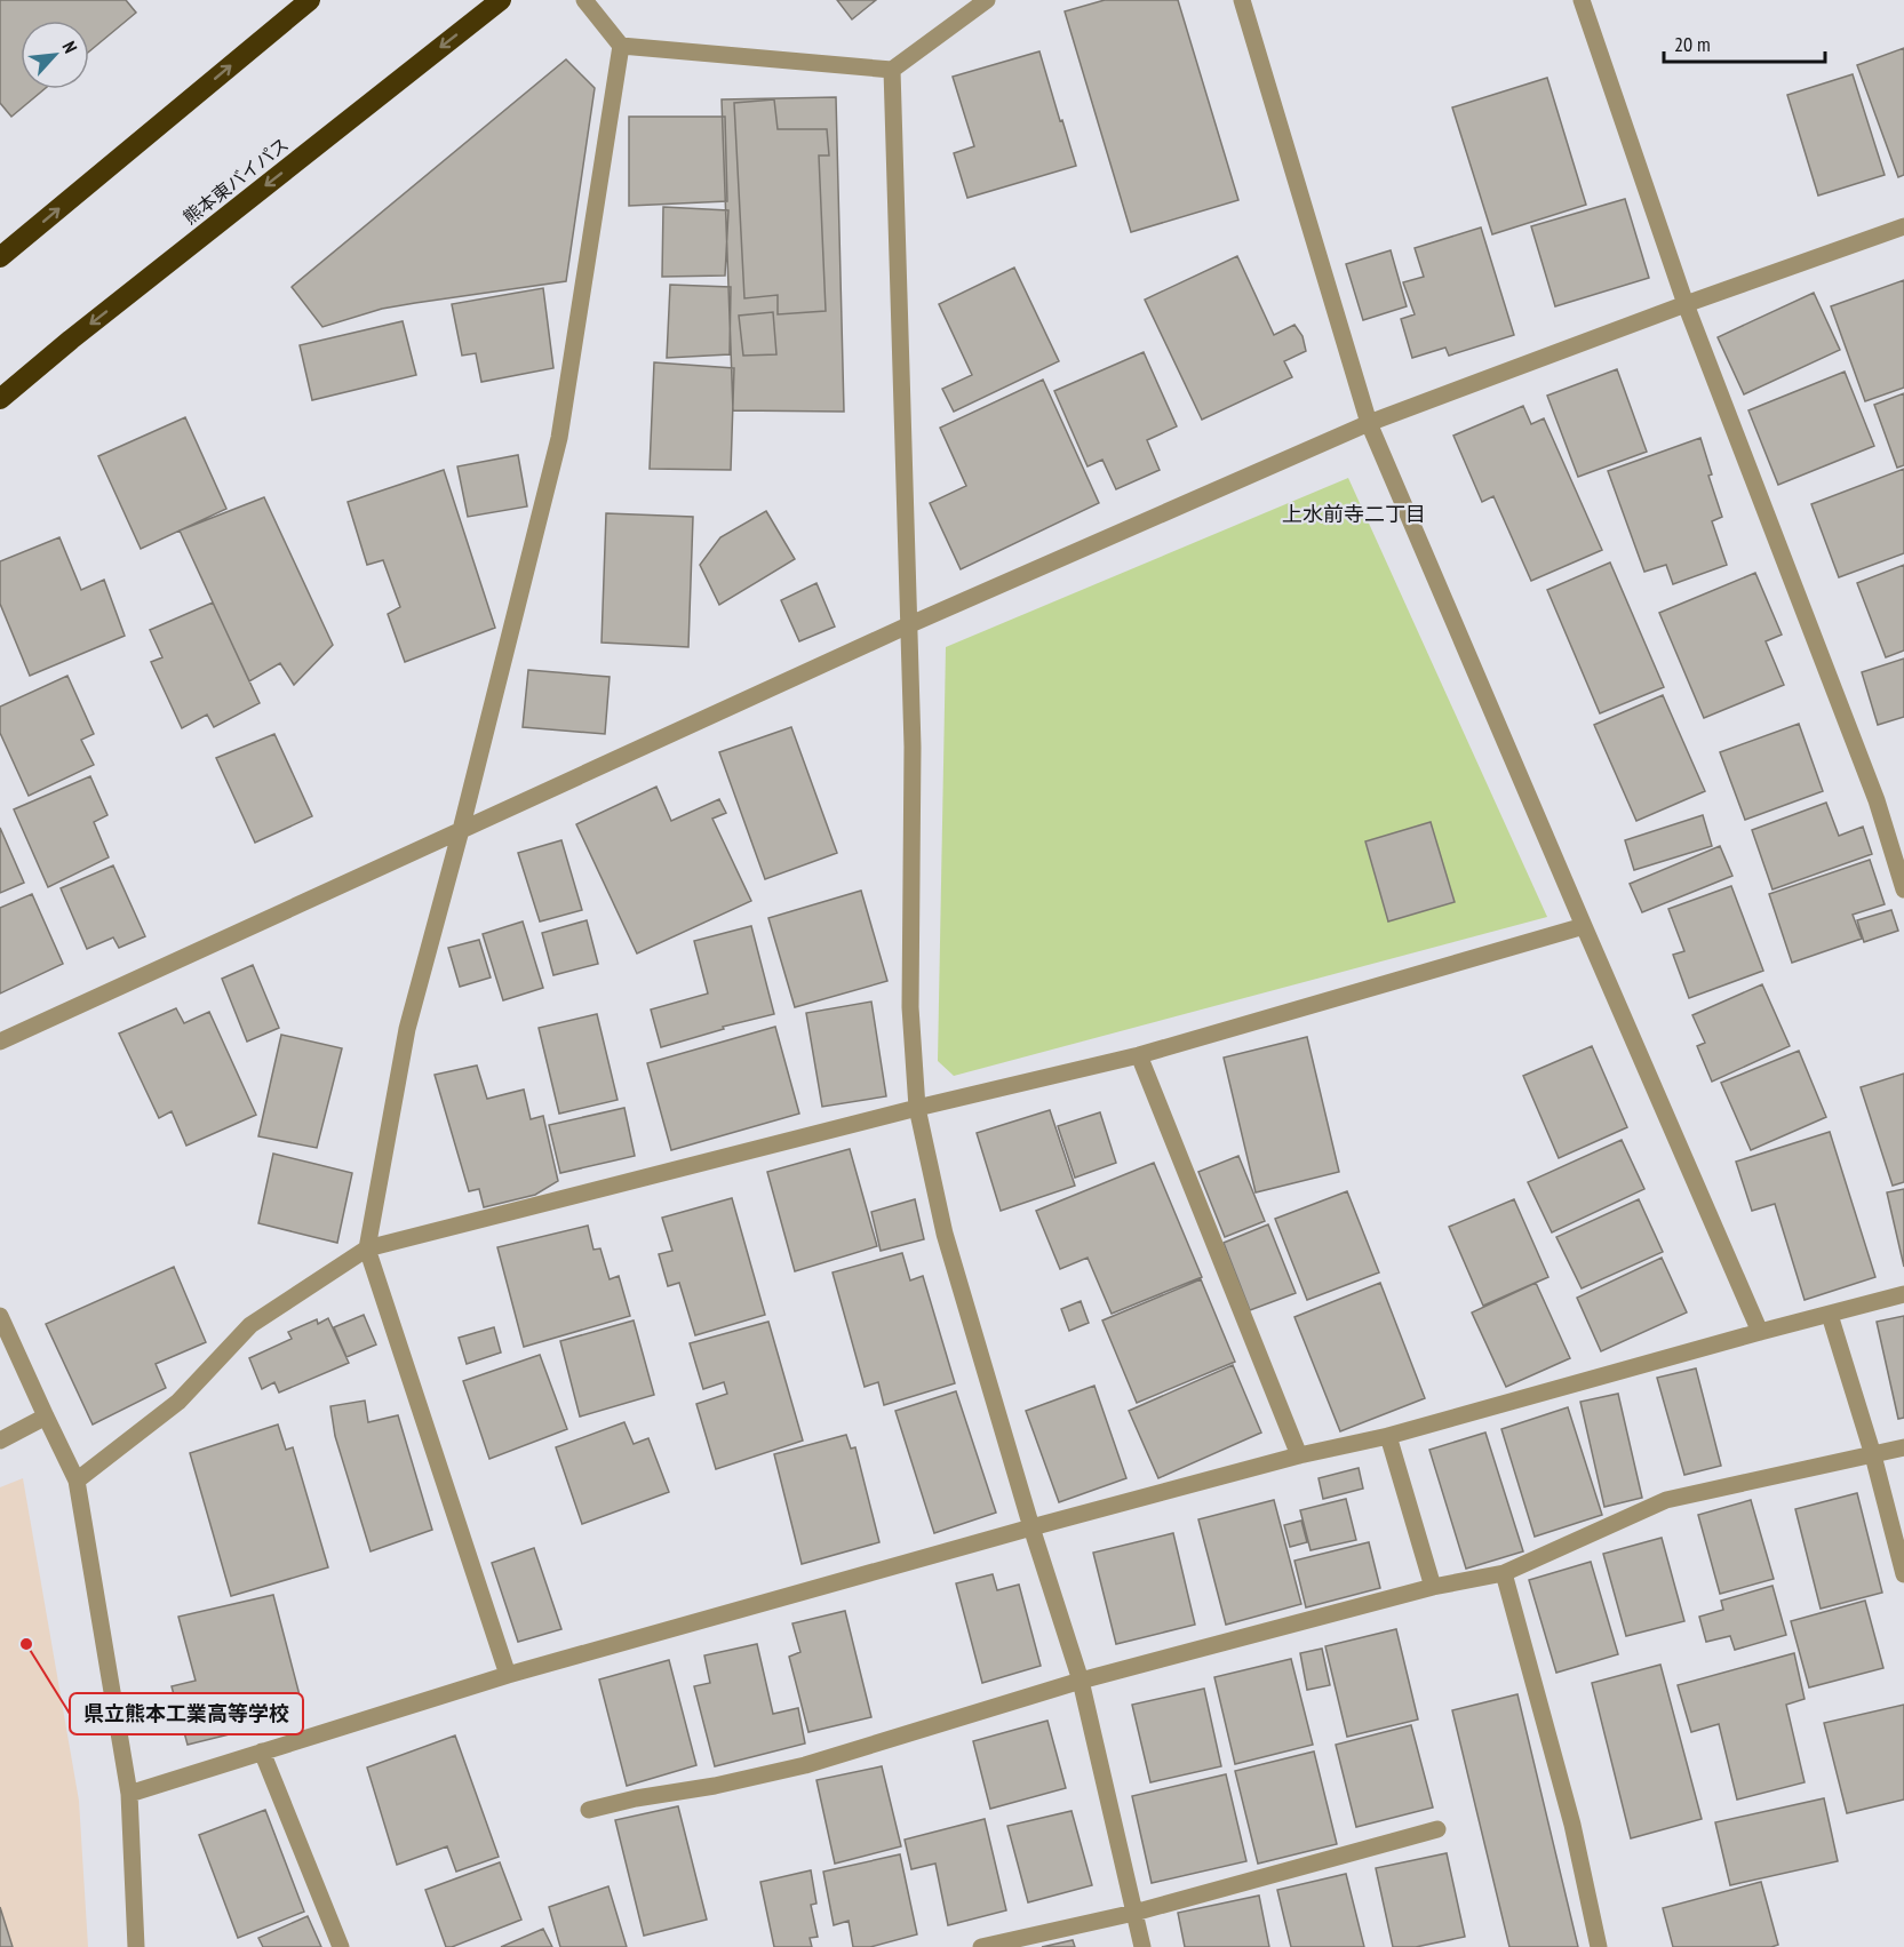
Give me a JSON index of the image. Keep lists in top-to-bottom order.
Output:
{
  "streets": {
    "highway": ["熊本東バイパス"]
  },
  "districts": ["上水前寺二丁目"],
  "places": ["県立熊本工業高等学校"],
  "scale_bar": "20 m",
  "north": "top right"
}
